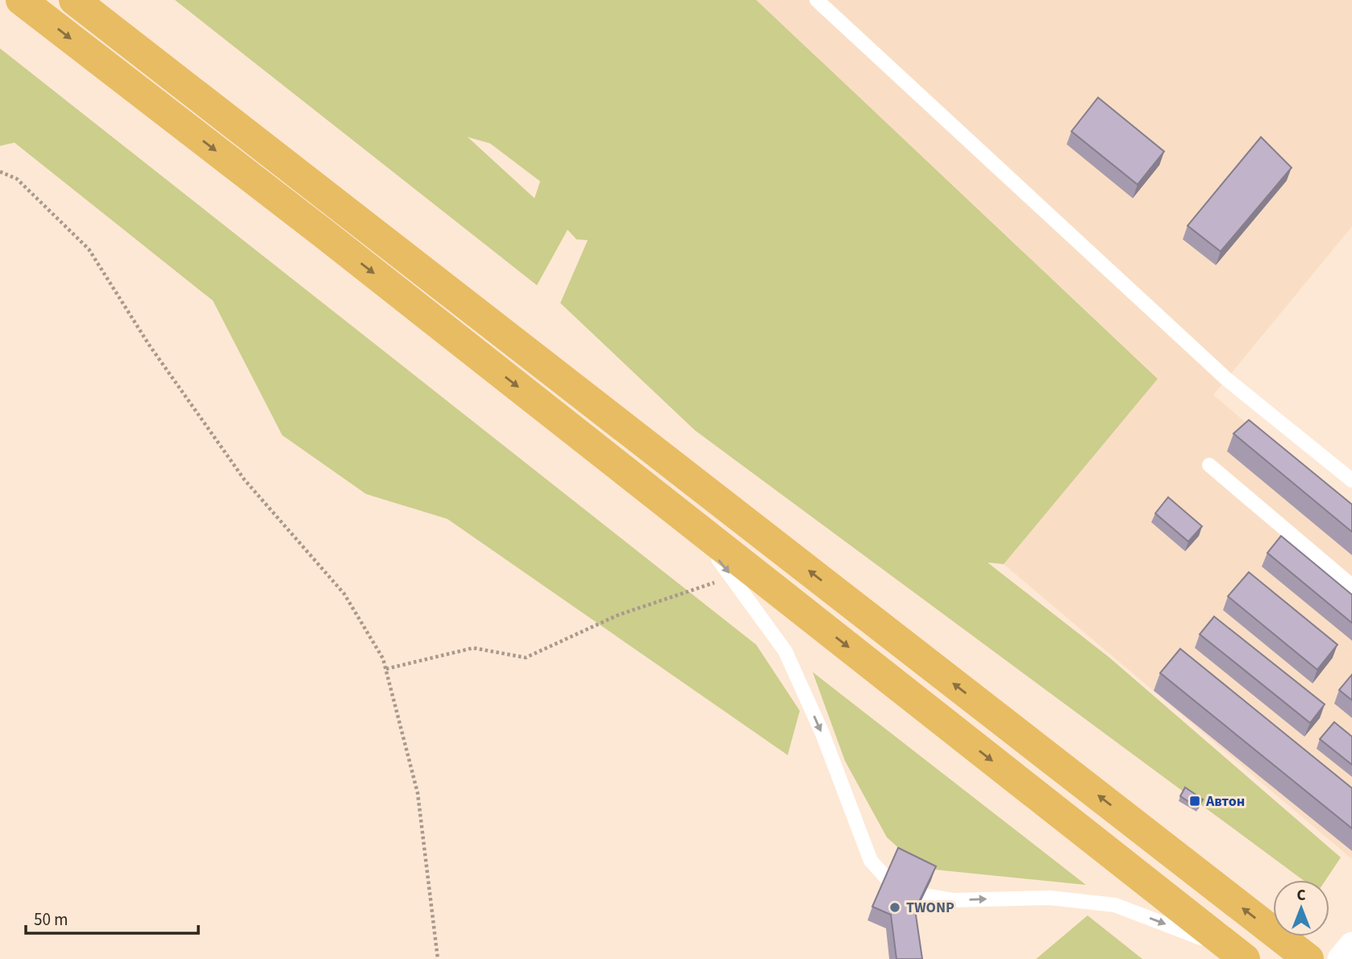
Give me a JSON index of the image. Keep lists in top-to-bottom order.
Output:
{
  "places": {
    "transit": ["Автон"],
    "other": ["TWONP"]
  },
  "scale_bar": "50 m",
  "north": "top"
}
